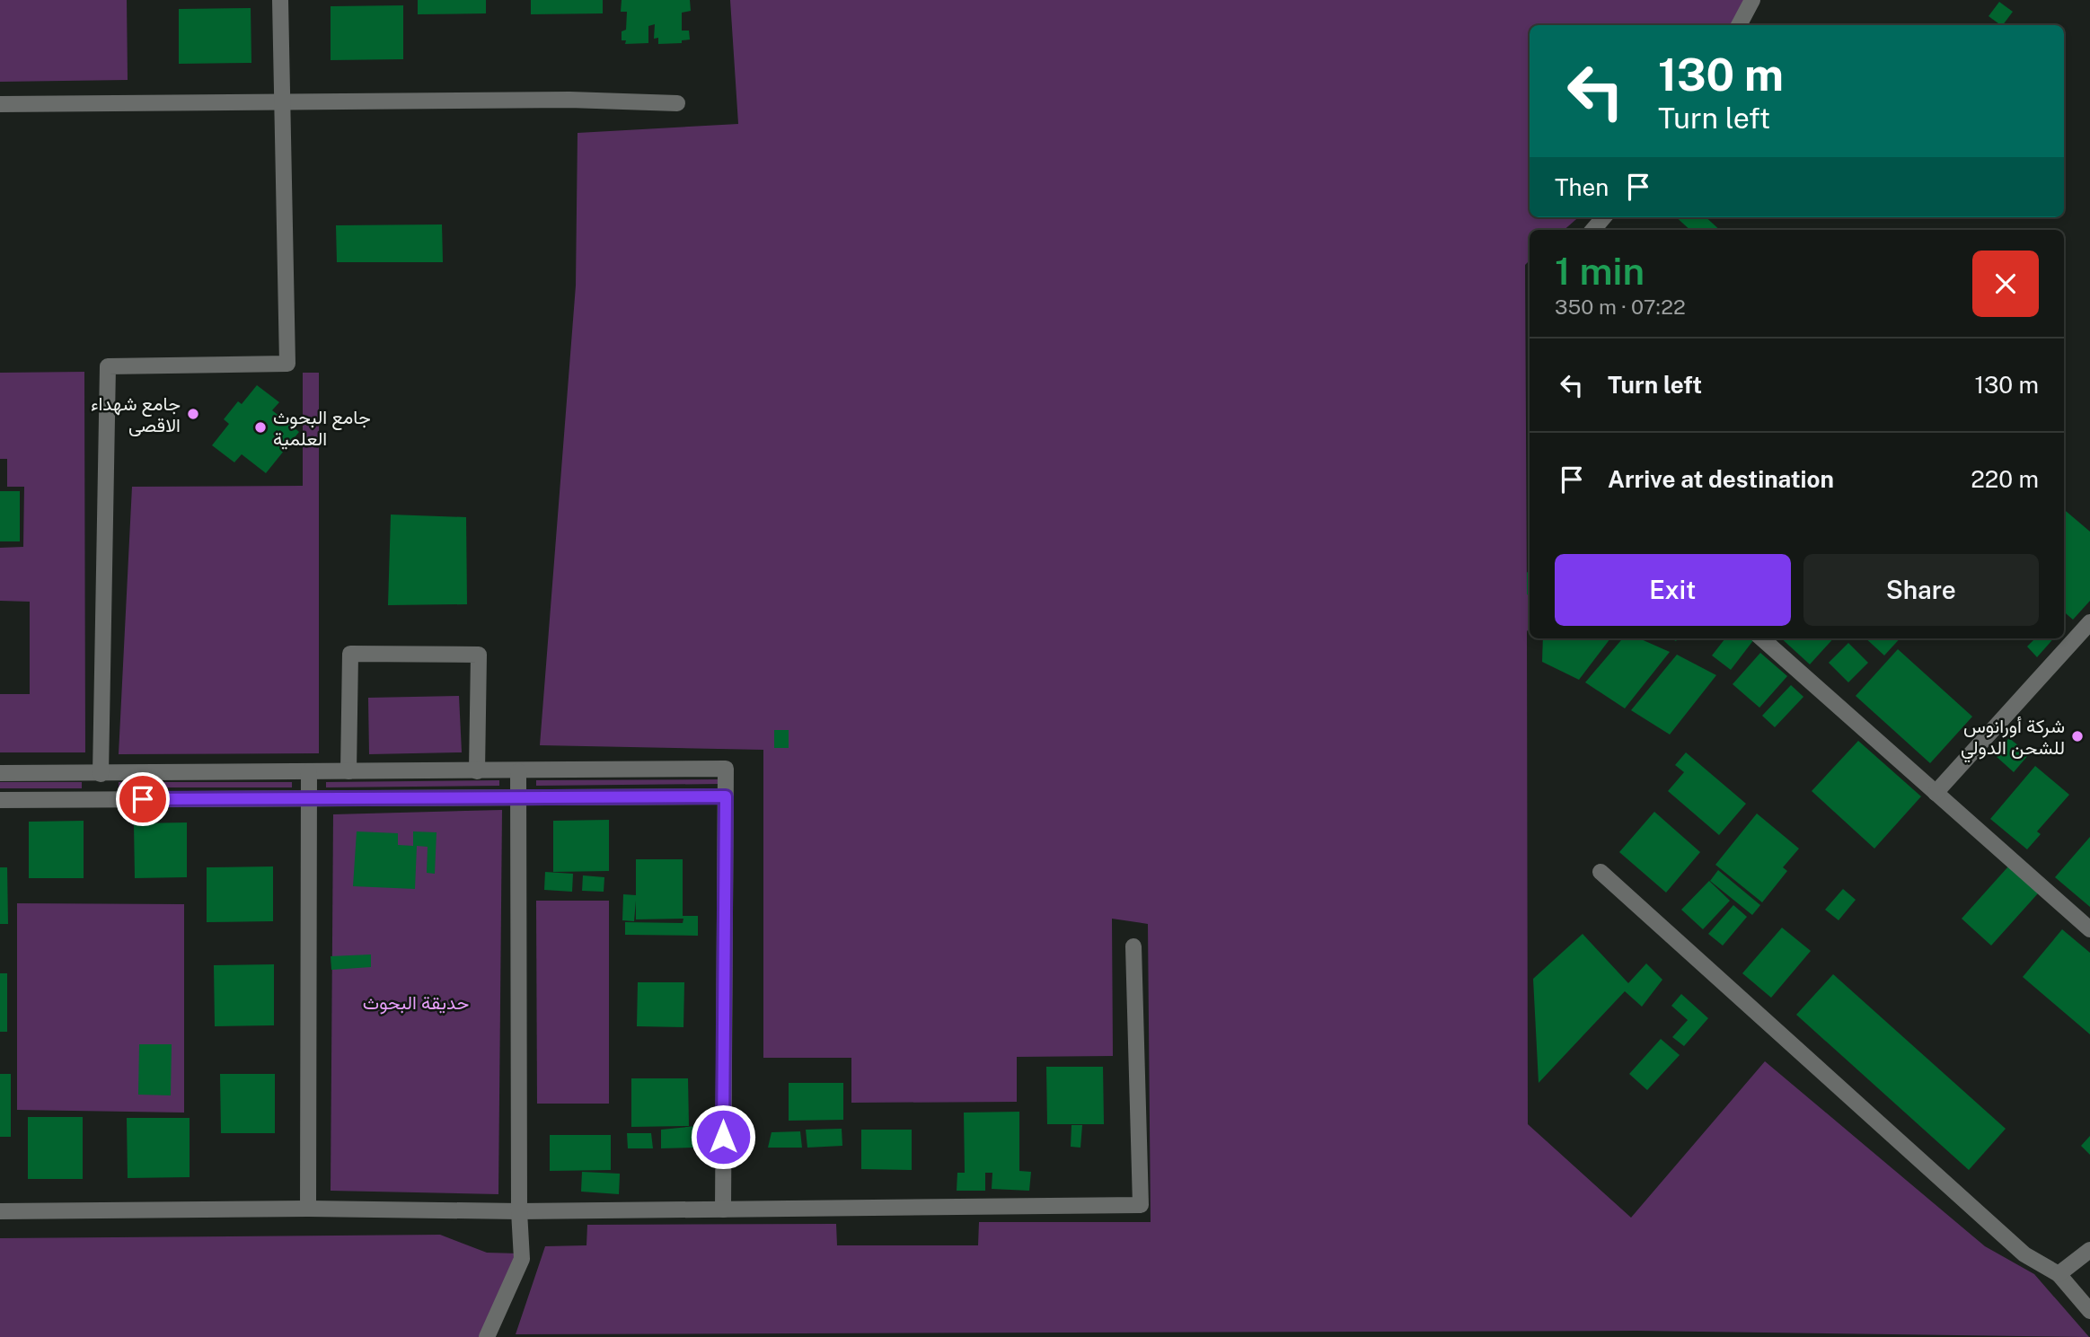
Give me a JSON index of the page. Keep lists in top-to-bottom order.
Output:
{
  "parks": ["حديقة البحوث"],
  "places": ["جامع شهداء الاقصى", "جامع البحوث العلمية", "شركة أورانوس للشحن الدولي"],
  "page": {
    "turn": ["130 m", "Turn left"],
    "then": "Then",
    "heading": ["1 min", "350 m · 07:22"],
    "list": [
      {
        "name": "Turn left",
        "value": "130 m"
      },
      {
        "name": "Arrive at destination",
        "value": "220 m"
      }
    ],
    "buttons": ["Exit", "Share"]
  }
}
